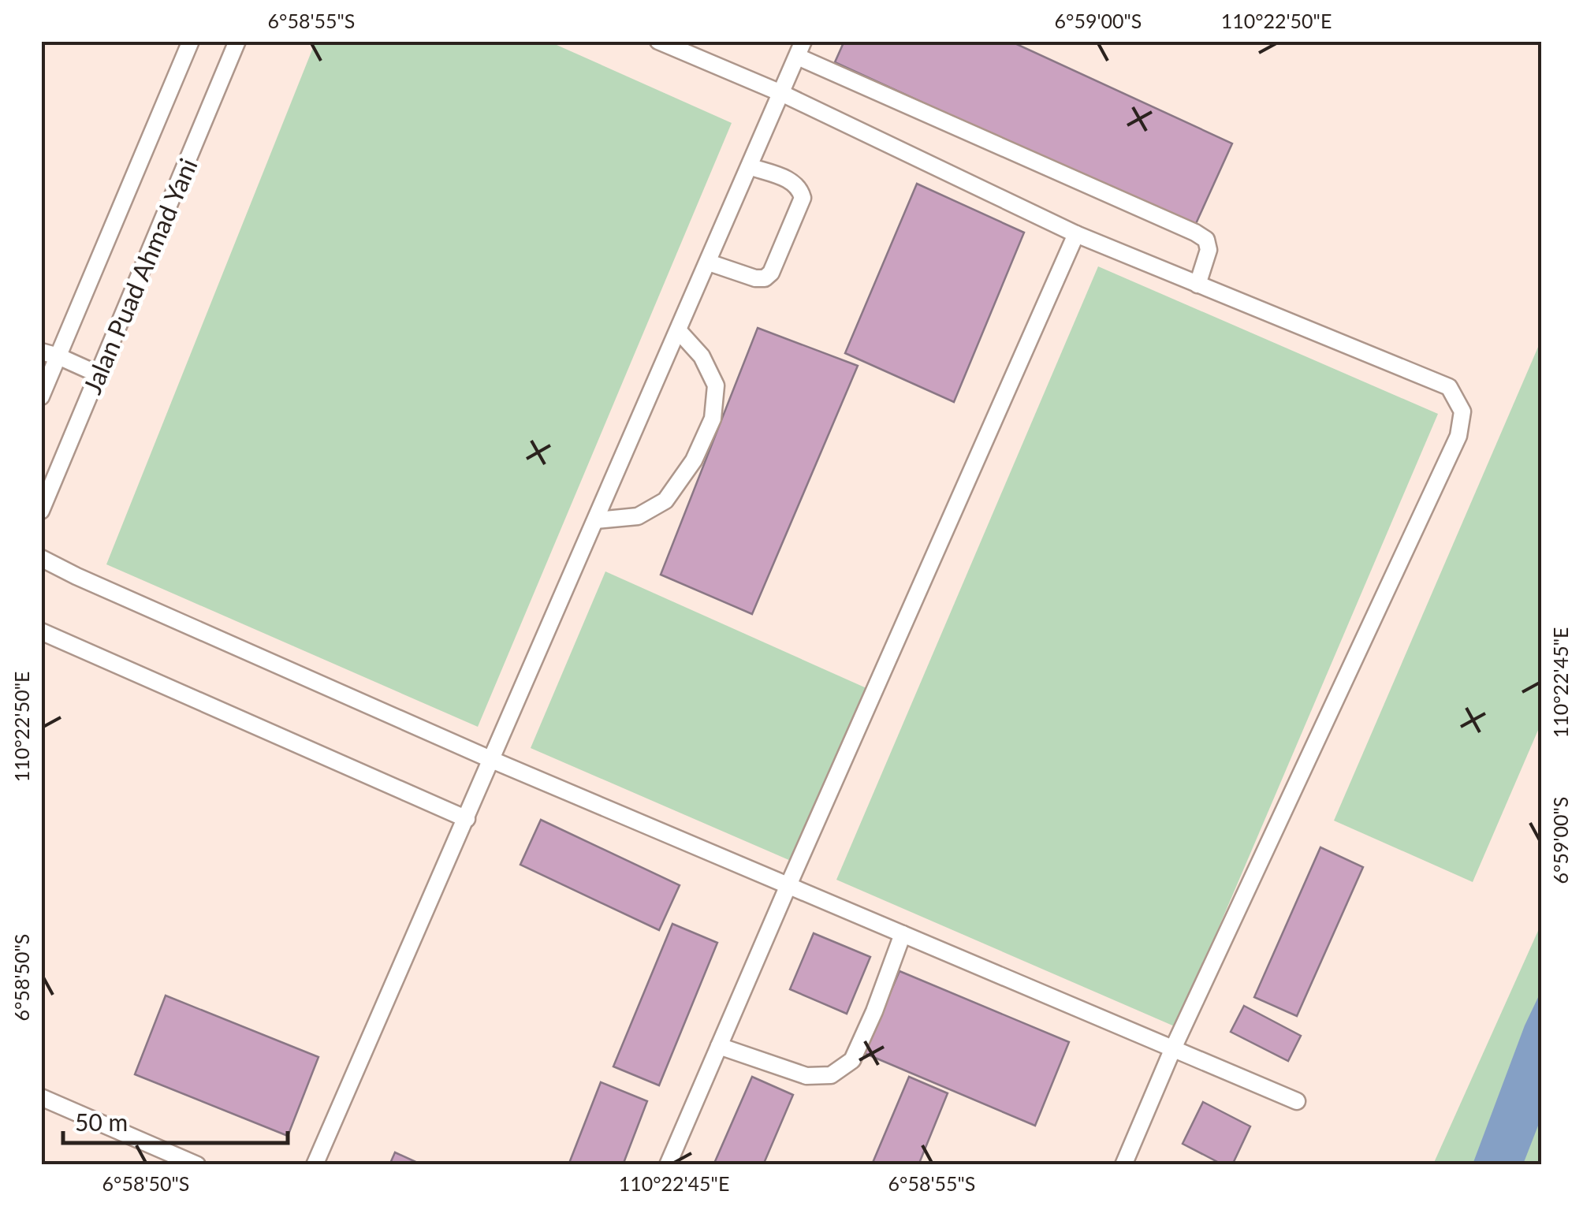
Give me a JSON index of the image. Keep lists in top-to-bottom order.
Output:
{
  "streets": {
    "lane": ["Jalan Puad Ahmad Yani"]
  },
  "scale_bar": "50 m",
  "coordinates": [
    "6°58'55\"S",
    "6°59'00\"S",
    "110°22'50\"E",
    "110°22'45\"E",
    "6°58'50\"S"
  ]
}
